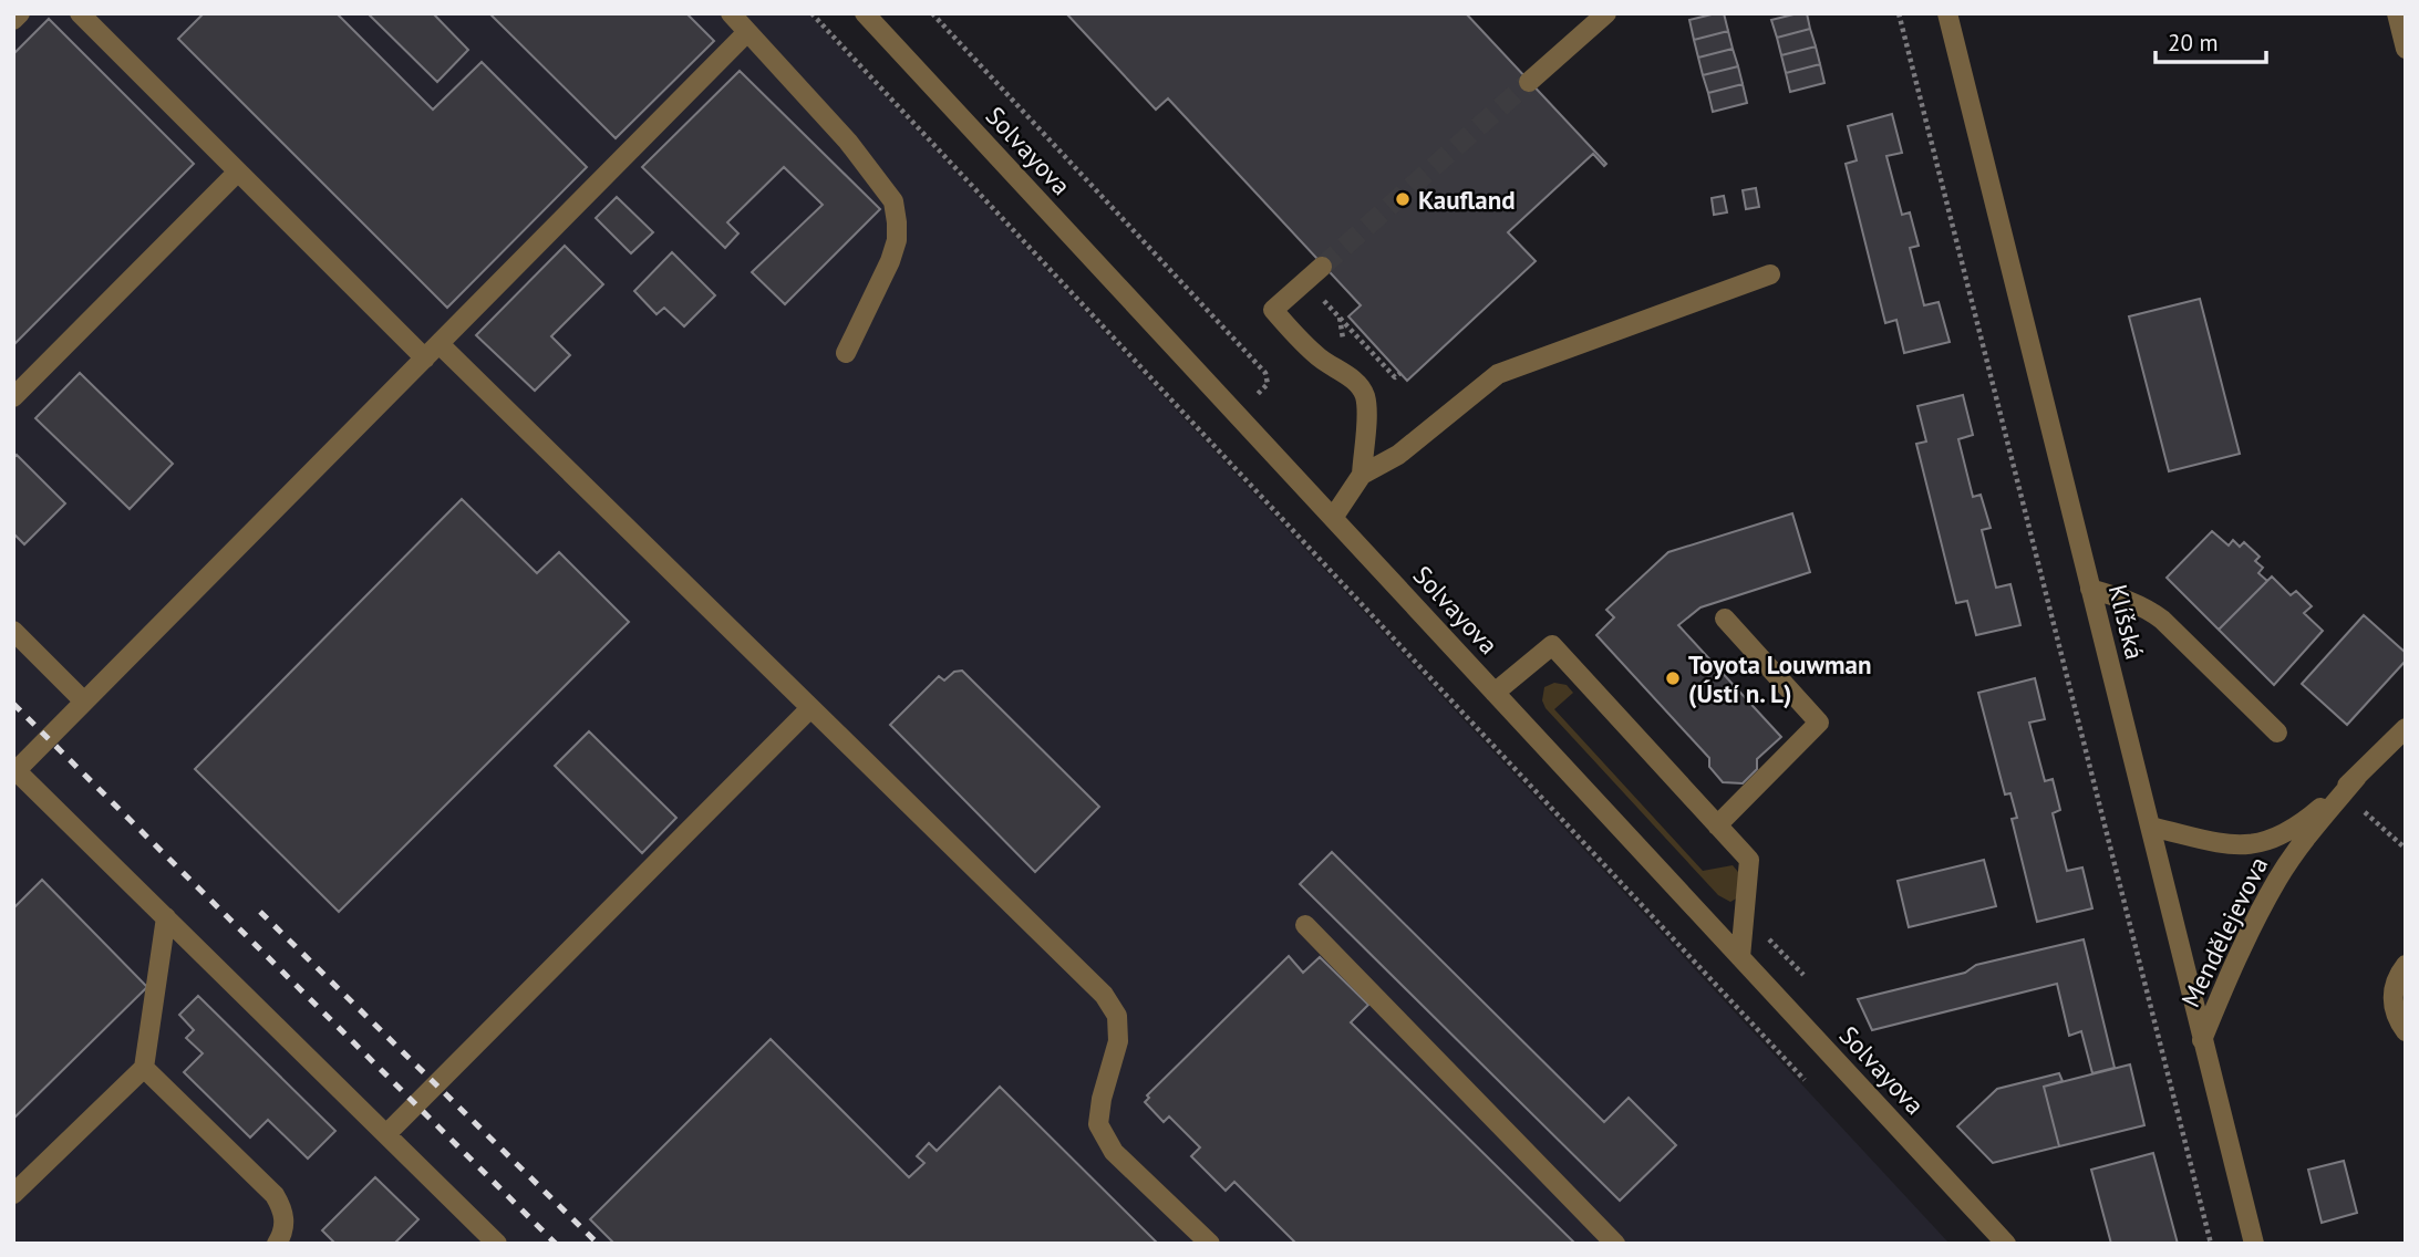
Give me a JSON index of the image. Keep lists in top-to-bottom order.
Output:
{
  "streets": {
    "street": ["Solvayova", "Klíšská", "Mendělejevova"]
  },
  "crossings": [
    ["Klíšská", "Mendělejevova"]
  ],
  "places": ["Kaufland", "Toyota Louwman (Ústí n. L)"],
  "scale_bar": "20 m"
}
